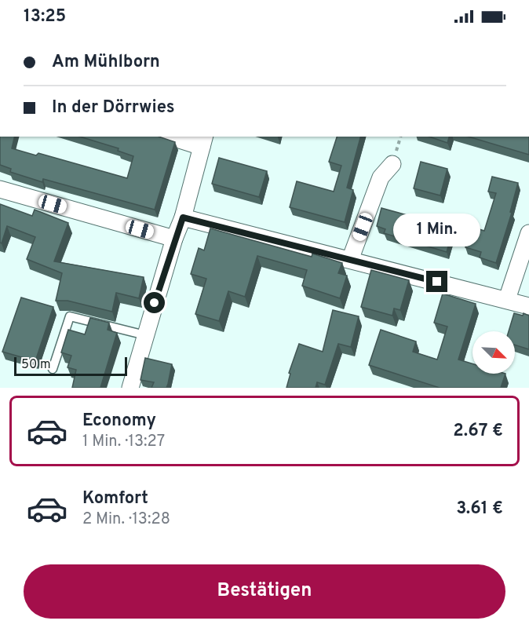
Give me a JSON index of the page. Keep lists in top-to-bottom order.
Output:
{
  "scale_bar": "50 m",
  "north": "bottom right",
  "page": {
    "status": "13:25",
    "banner": ["Am Mühlborn", "In der Dörrwies"],
    "bubble": "1 Min.",
    "scale": "50 m",
    "list": [
      {
        "name": "Economy",
        "note": "1 Min. · 13:27",
        "value": "2.67 €"
      },
      {
        "name": "Komfort",
        "note": "2 Min. · 13:28",
        "value": "3.61 €"
      }
    ],
    "buttons": "Bestätigen"
  }
}
